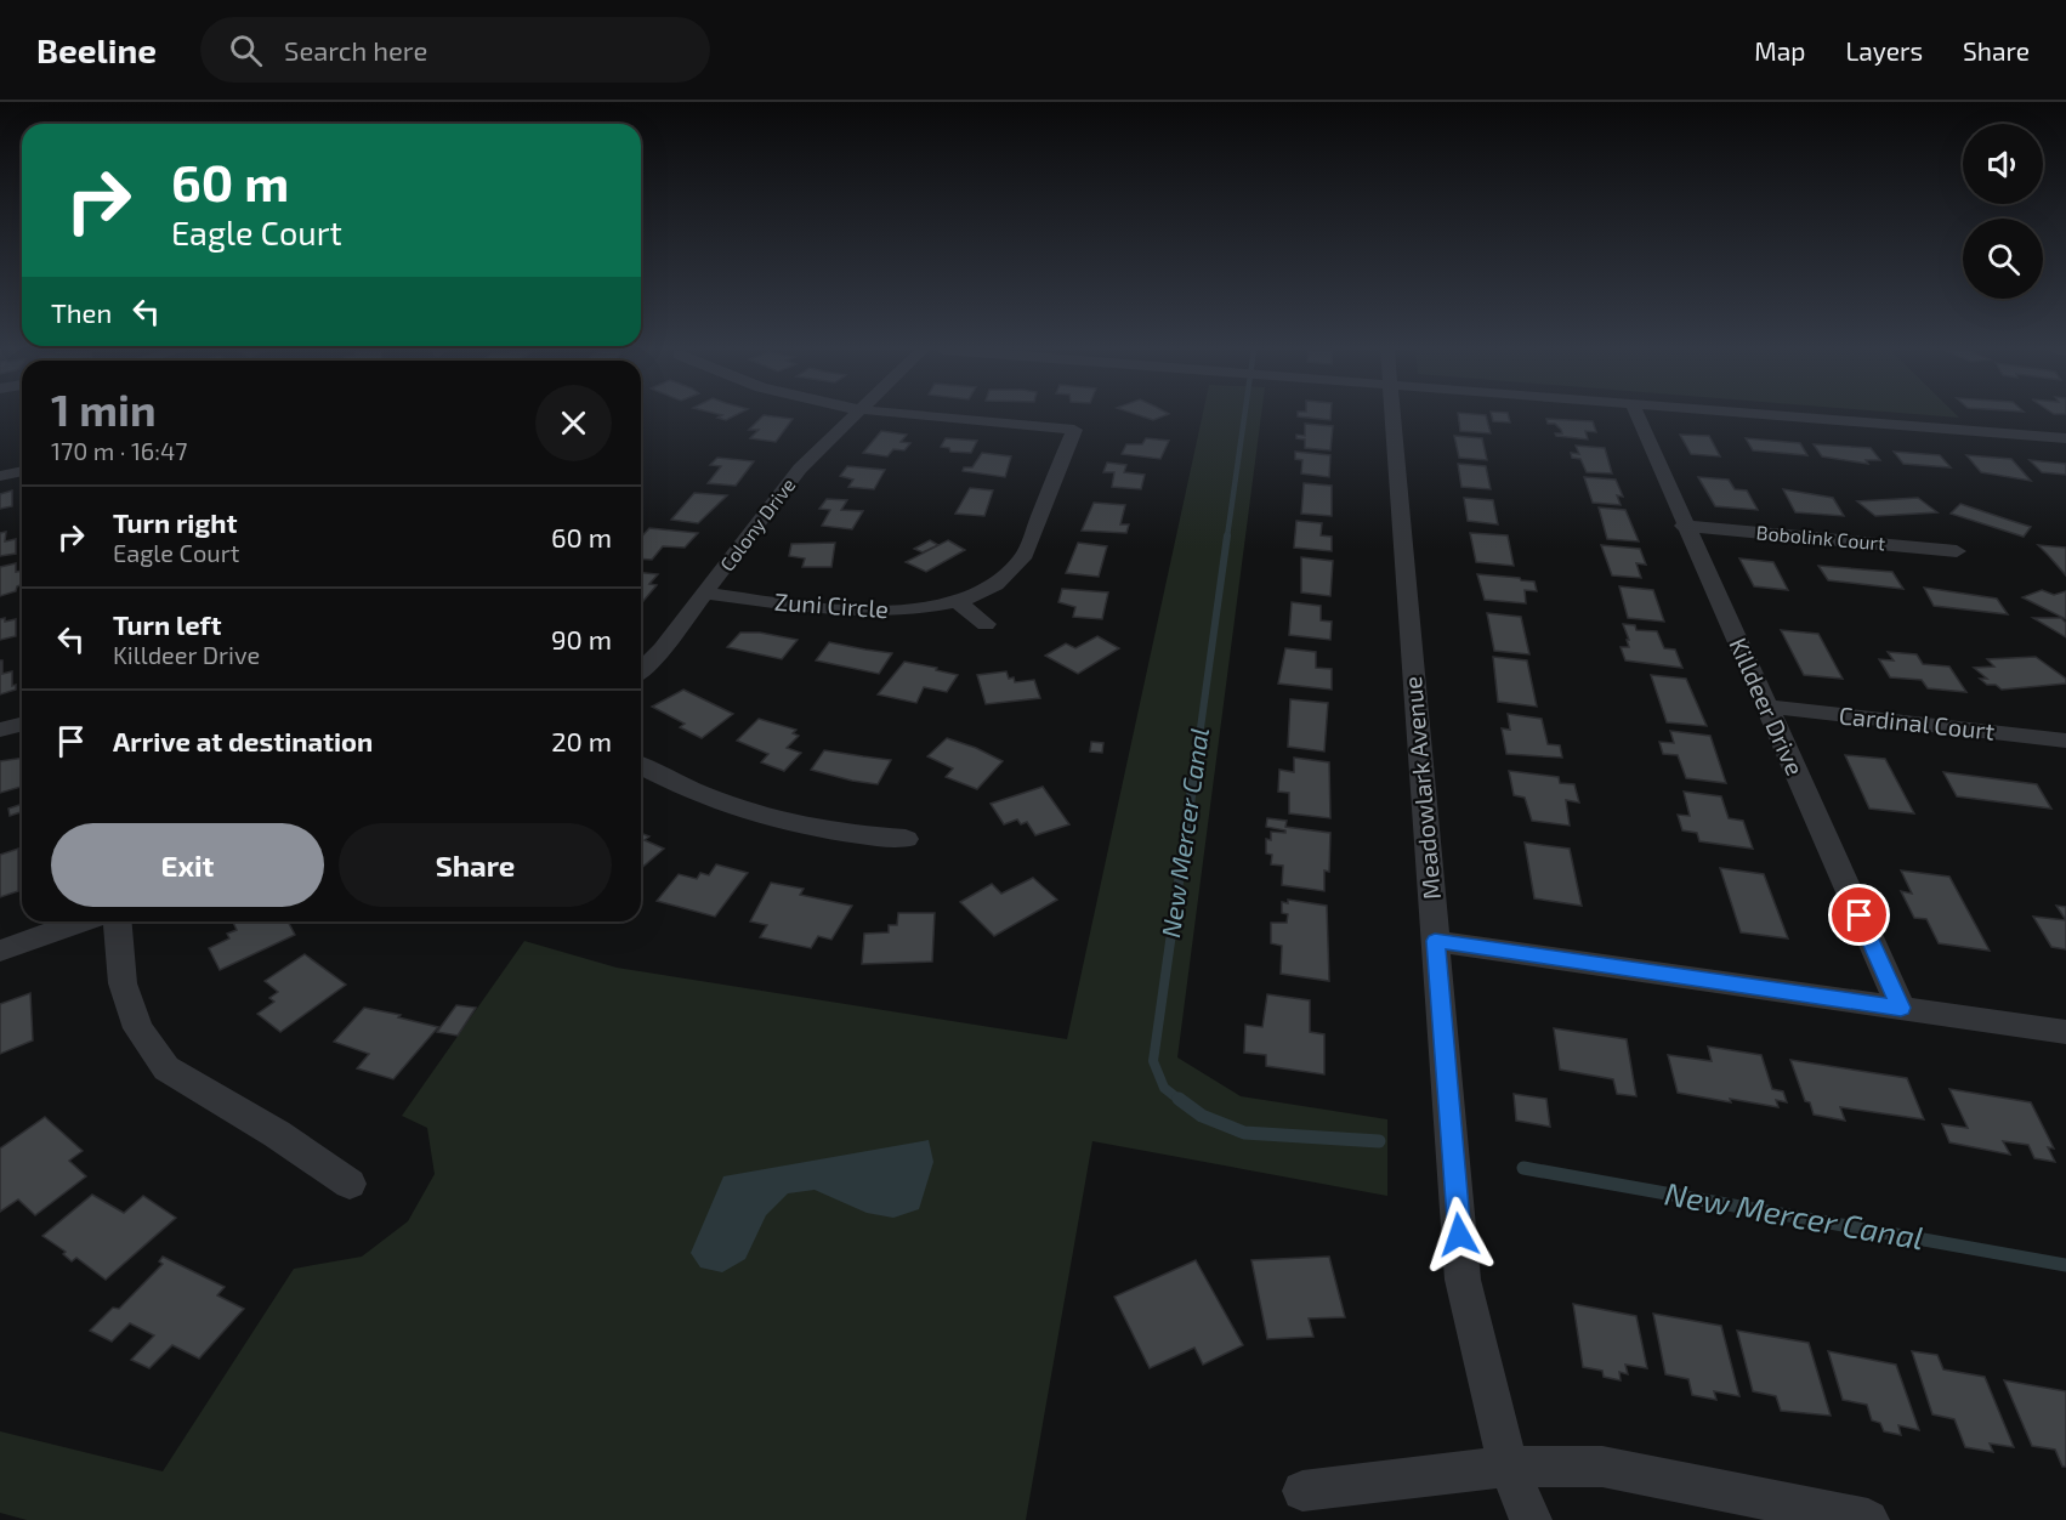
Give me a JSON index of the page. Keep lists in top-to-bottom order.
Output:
{
  "streets": {
    "street": [
      "Colony Drive",
      "Bobolink Court",
      "Zuni Circle",
      "Killdeer Drive",
      "Cardinal Court",
      "Meadowlark Avenue"
    ]
  },
  "crossings": [
    ["Colony Drive", "Zuni Circle"],
    ["Bobolink Court", "Killdeer Drive"],
    ["Killdeer Drive", "Cardinal Court"]
  ],
  "water": ["New Mercer Canal"],
  "page": {
    "header": "Beeline",
    "search": "Search here",
    "nav": ["Map", "Layers", "Share"],
    "turn": ["60 m", "Eagle Court"],
    "then": "Then",
    "heading": ["1 min", "170 m · 16:47"],
    "list": [
      {
        "name": "Turn right",
        "note": "Eagle Court",
        "value": "60 m"
      },
      {
        "name": "Turn left",
        "note": "Killdeer Drive",
        "value": "90 m"
      },
      {
        "name": "Arrive at destination",
        "value": "20 m"
      }
    ],
    "buttons": ["Exit", "Share"]
  }
}
